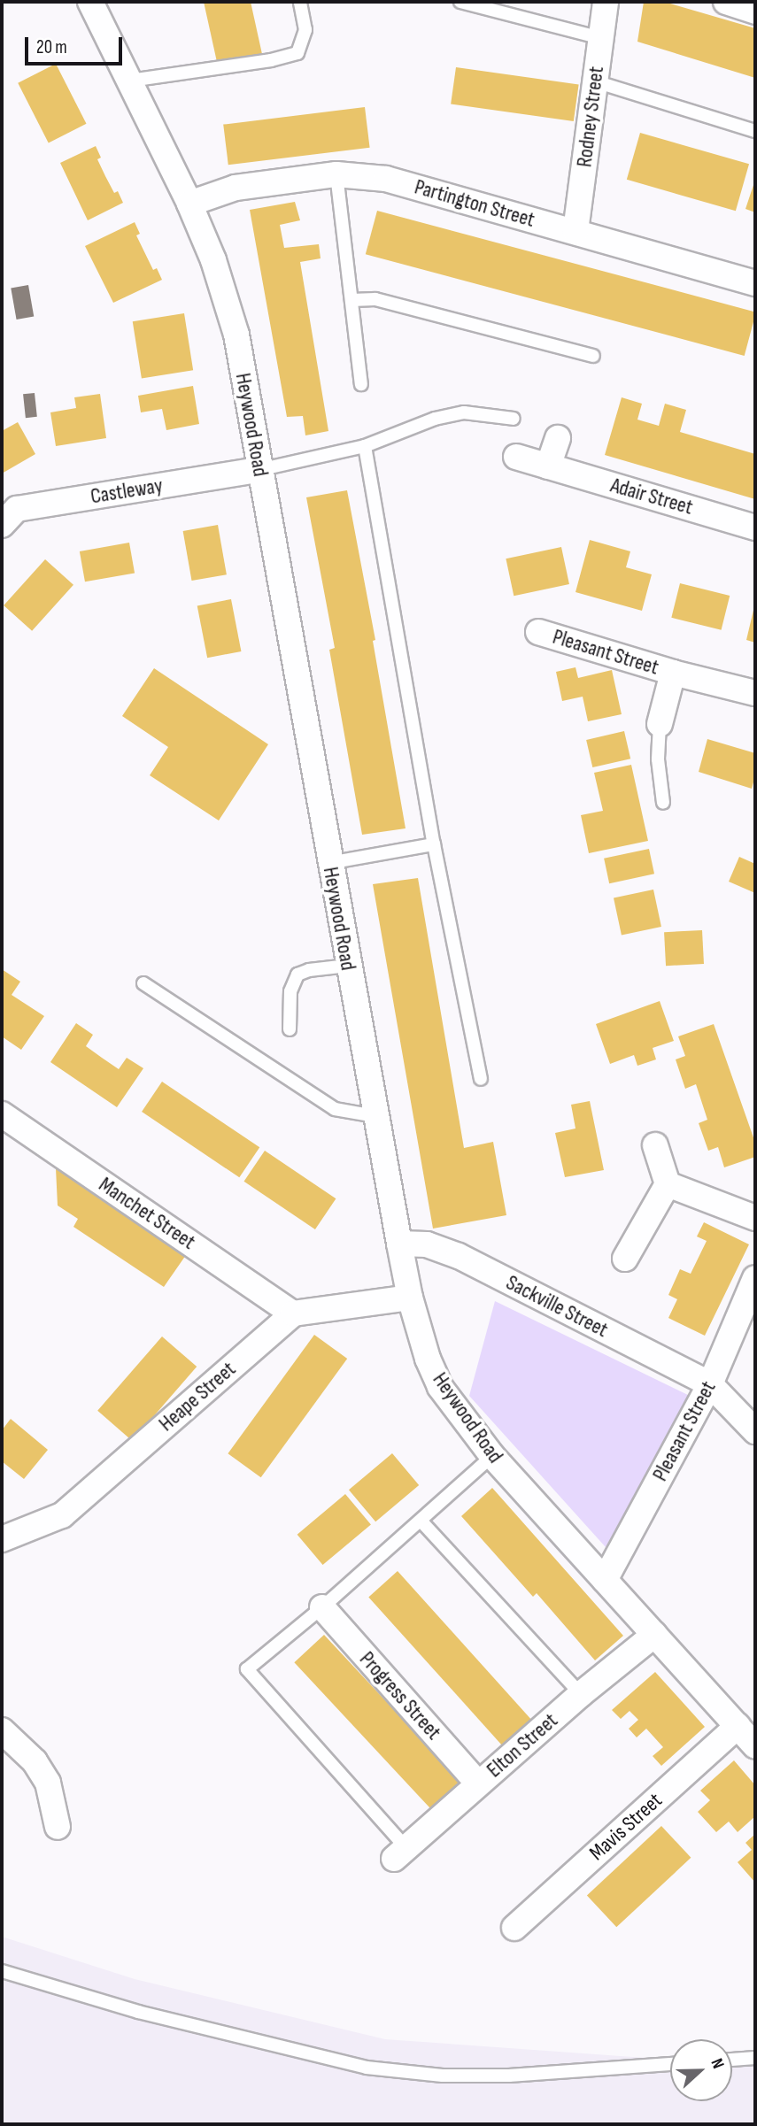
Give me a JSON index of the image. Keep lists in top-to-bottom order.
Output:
{
  "streets": {
    "street": [
      "Rodney Street",
      "Partington Street",
      "Heywood Road",
      "Castleway",
      "Adair Street",
      "Pleasant Street",
      "Manchet Street",
      "Sackville Street",
      "Heape Street",
      "Progress Street",
      "Elton Street",
      "Mavis Street"
    ]
  },
  "crossings": [
    ["Rodney Street", "Partington Street"],
    ["Partington Street", "Heywood Road"],
    ["Heywood Road", "Castleway"],
    ["Heywood Road", "Pleasant Street"],
    ["Heywood Road", "Sackville Street"],
    ["Heywood Road", "Elton Street"],
    ["Heywood Road", "Mavis Street"],
    ["Pleasant Street", "Sackville Street"],
    ["Manchet Street", "Heape Street"],
    ["Progress Street", "Elton Street"]
  ],
  "scale_bar": "20 m",
  "north": "right"
}
